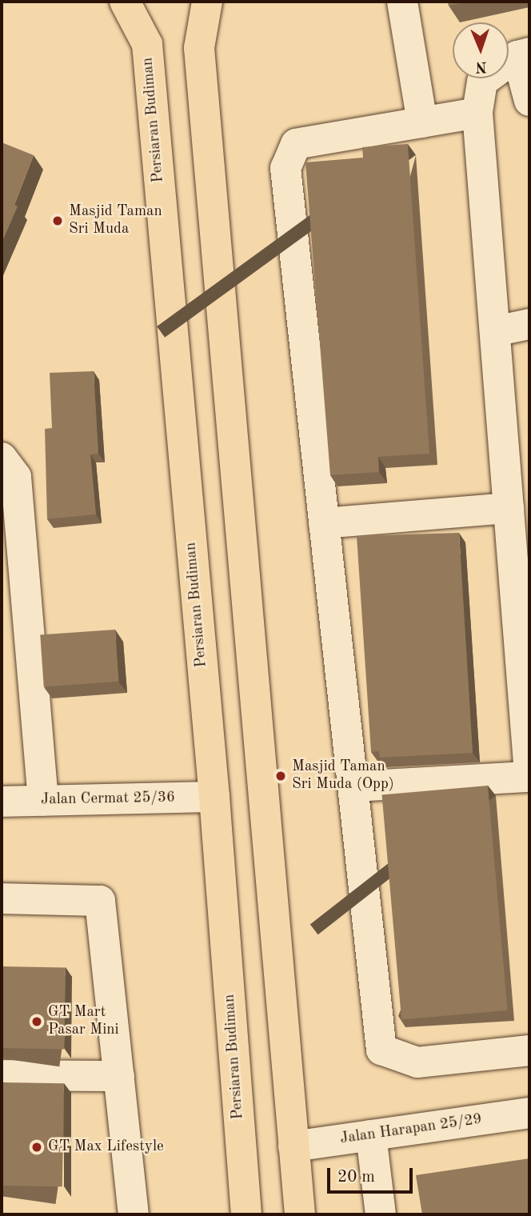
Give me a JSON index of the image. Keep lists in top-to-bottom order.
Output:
{
  "streets": {
    "main road": ["Persiaran Budiman"],
    "street": ["Jalan Cermat 25/36", "Jalan Harapan 25/29"]
  },
  "crossings": [
    ["Persiaran Budiman", "Jalan Cermat 25/36"]
  ],
  "places": [
    "Masjid Taman Sri Muda",
    "Masjid Taman Sri Muda (Opp)",
    "GT Mart Pasar Mini",
    "GT Max Lifestyle"
  ],
  "scale_bar": "20 m",
  "north": "bottom"
}
